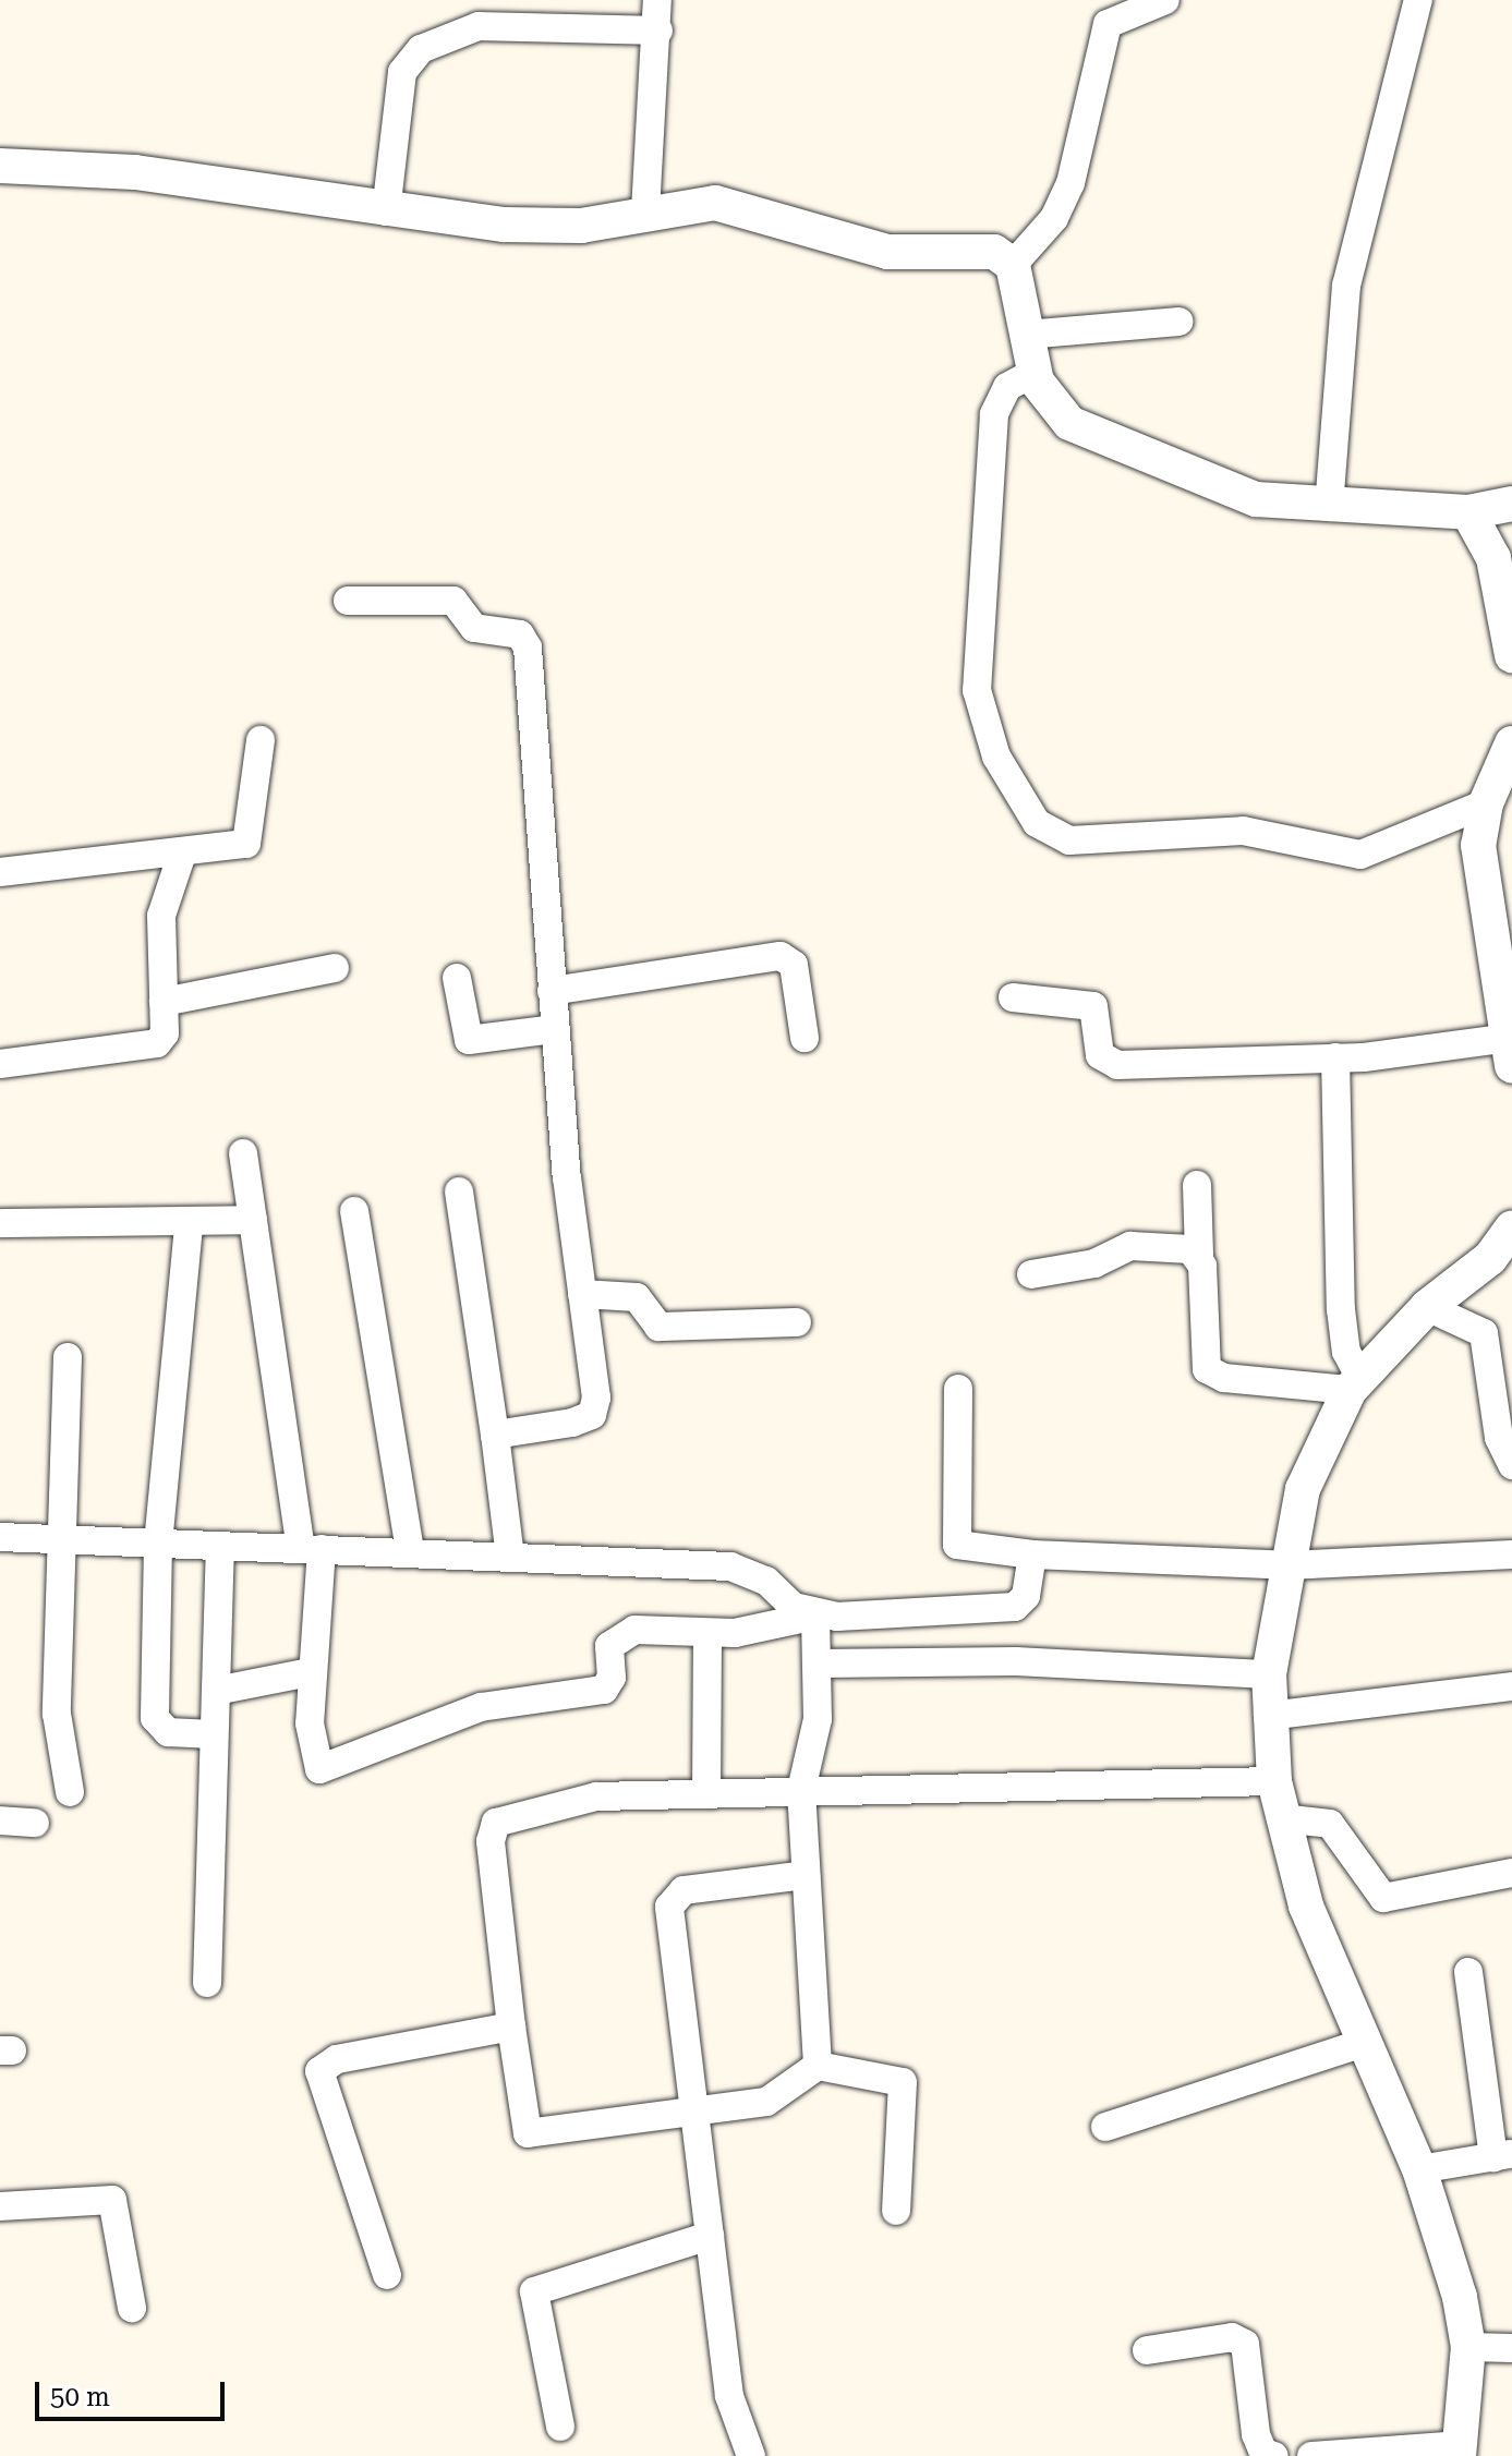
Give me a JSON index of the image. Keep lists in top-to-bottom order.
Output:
{
  "scale_bar": "50 m"
}
